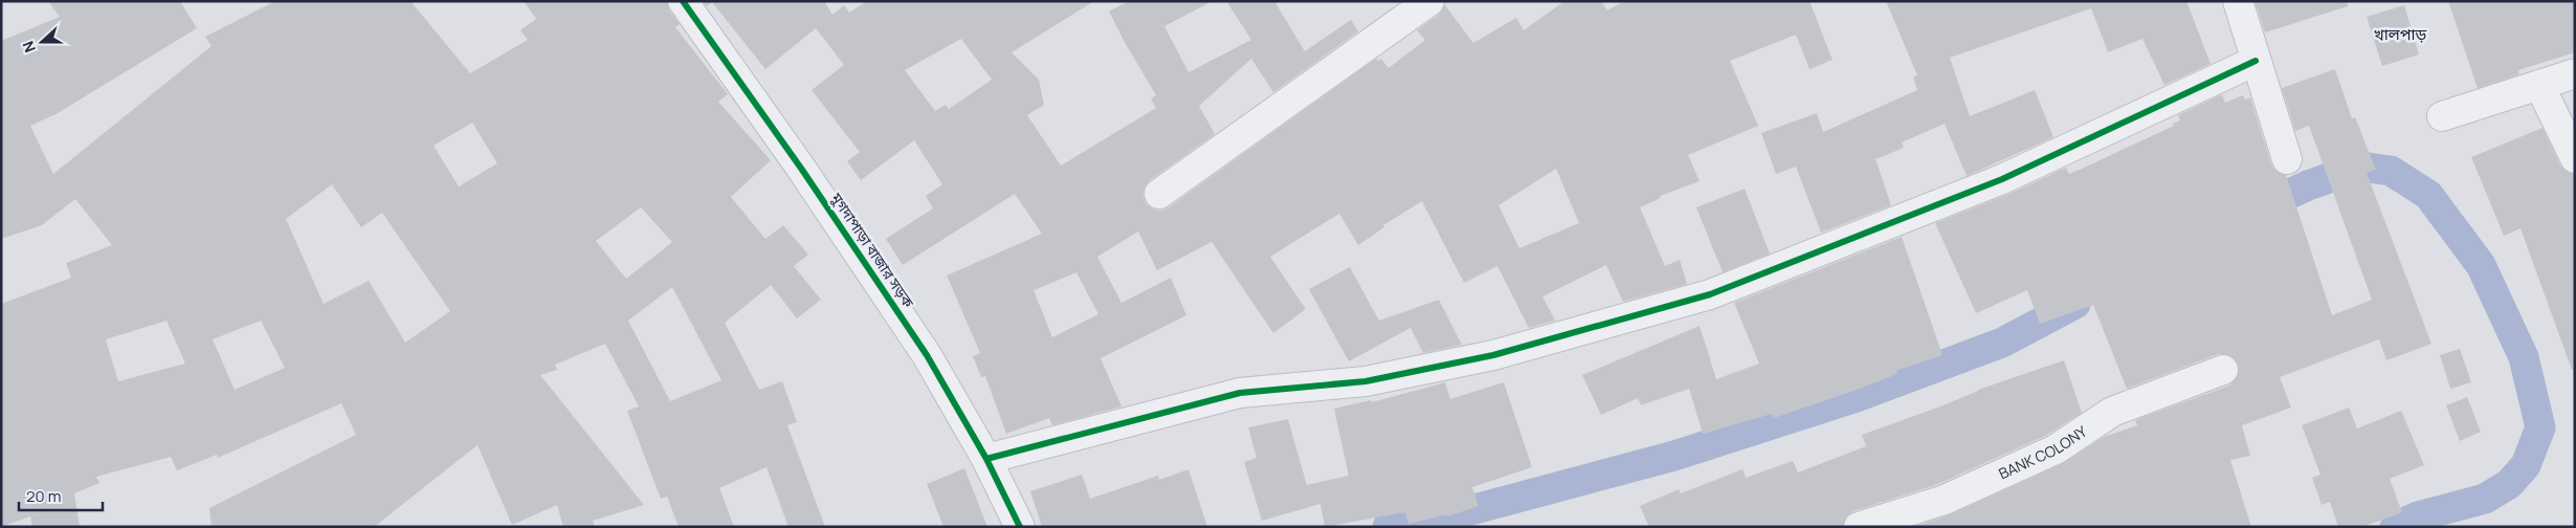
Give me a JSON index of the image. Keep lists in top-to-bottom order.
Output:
{
  "streets": {
    "street": ["মুগদাপাড়া বাজার সড়ক", "BANK COLONY"]
  },
  "districts": ["খালপাড়"],
  "scale_bar": "20 m",
  "north": "left"
}
